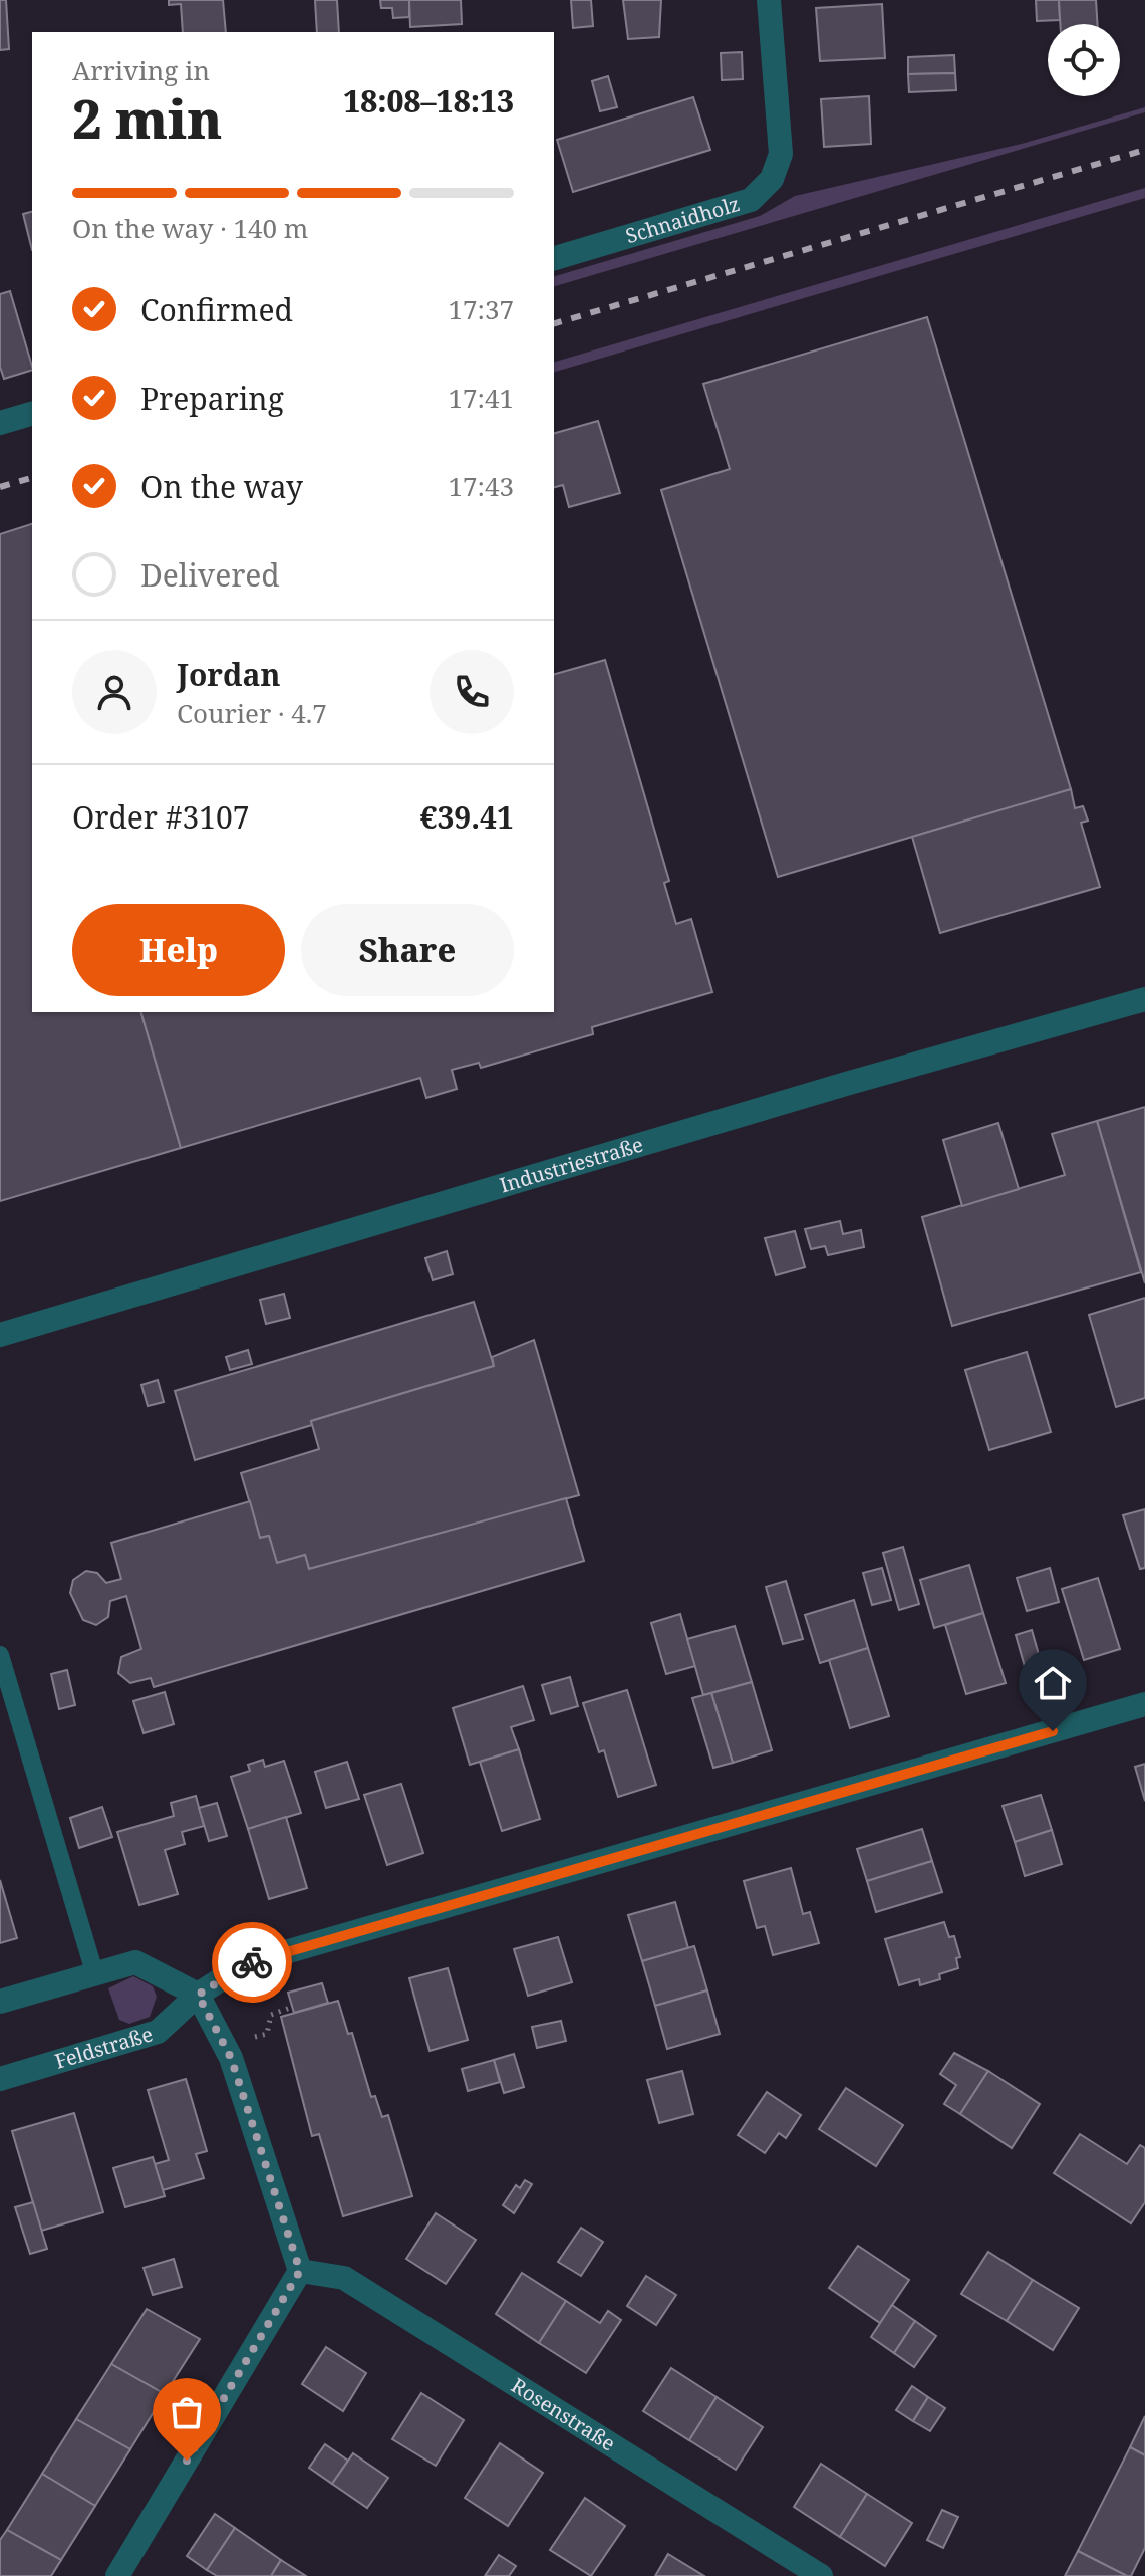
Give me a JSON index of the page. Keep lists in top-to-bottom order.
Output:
{
  "streets": {
    "street": [
      "Schnaidholz",
      "Industriestraße",
      "Feldstraße",
      "Rosenstraße"
    ]
  },
  "page": {
    "heading": ["2 min", "Arriving in", "18:08–18:13"],
    "panel": [
      "Jordan",
      "Courier · 4.7",
      "Order #3107",
      "€39.41"
    ],
    "bar": "On the way · 140 m",
    "list": [
      ["Confirmed", "17:37"],
      ["Preparing", "17:41"],
      ["On the way", "17:43"],
      "Delivered"
    ],
    "buttons": ["Help", "Share"]
  }
}
